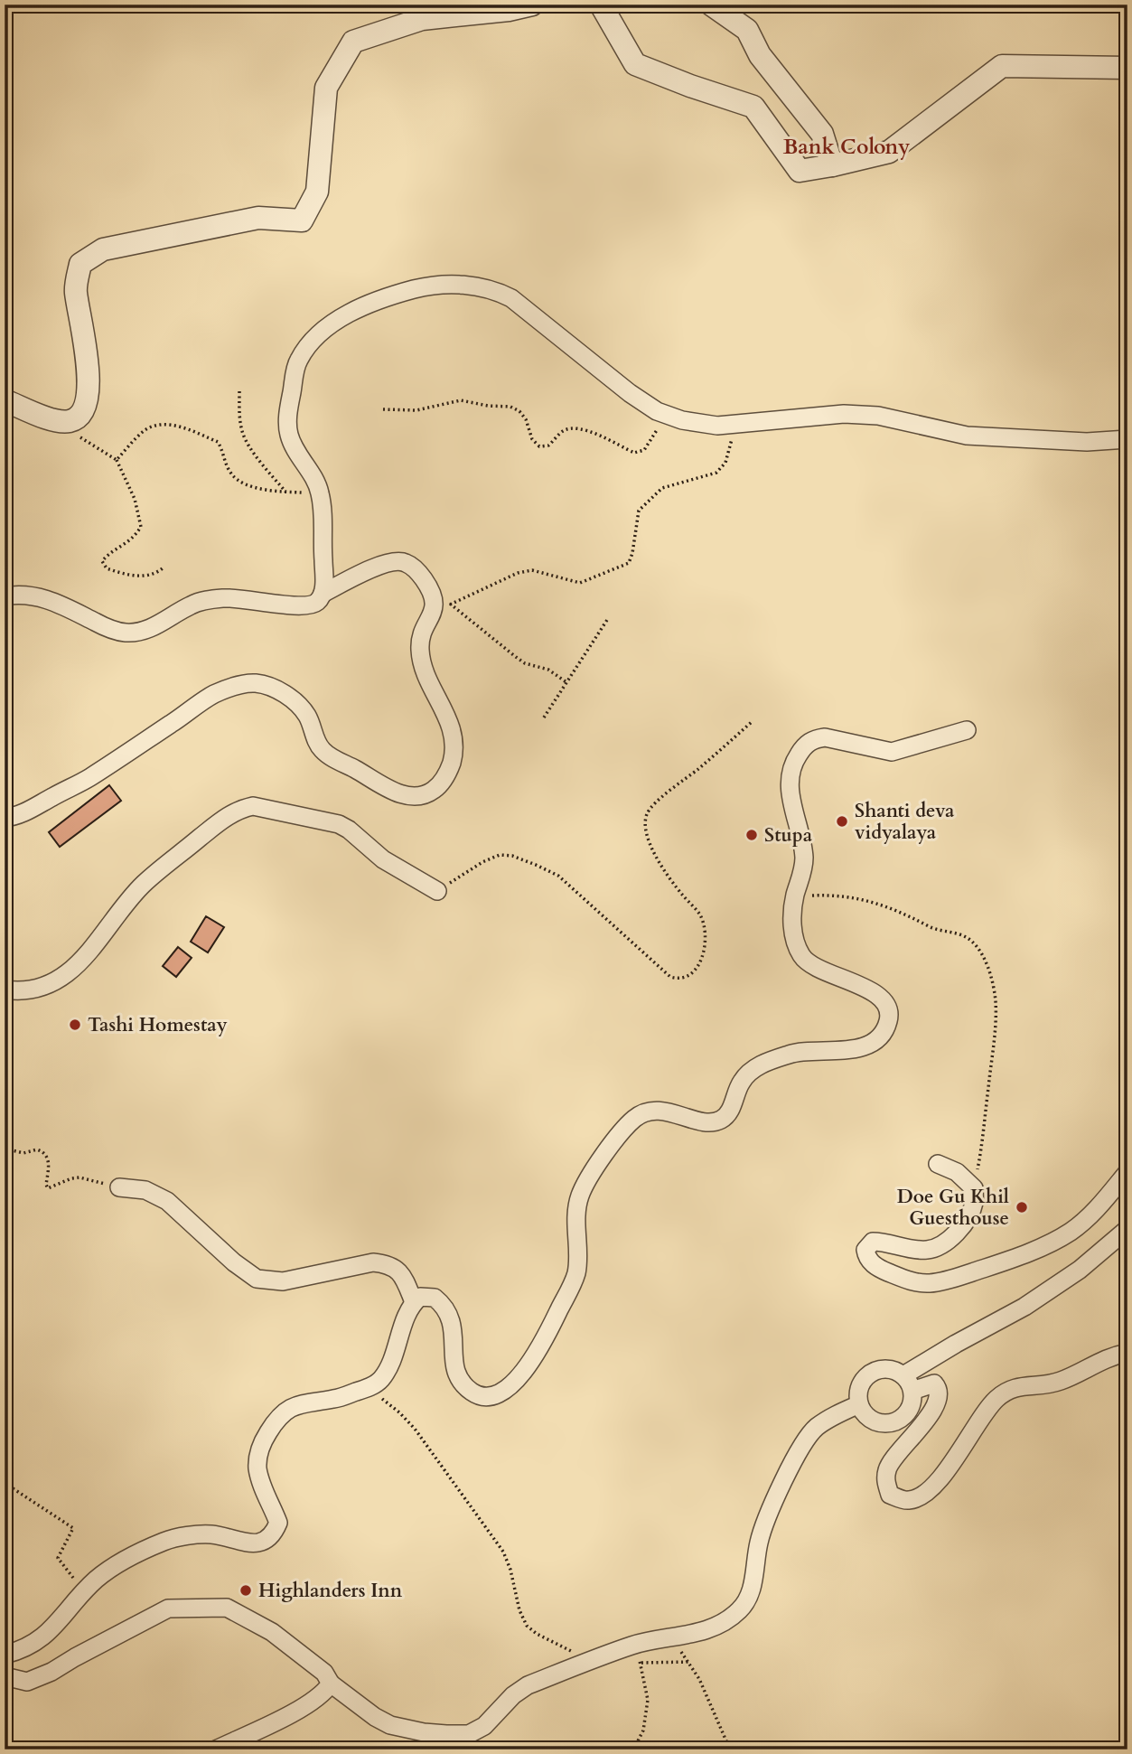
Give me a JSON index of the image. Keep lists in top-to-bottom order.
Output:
{
  "districts": ["Bank Colony"],
  "places": [
    "Shanti deva vidyalaya",
    "Stupa",
    "Tashi Homestay",
    "Doe Gu Khil Guesthouse",
    "Highlanders Inn"
  ]
}
